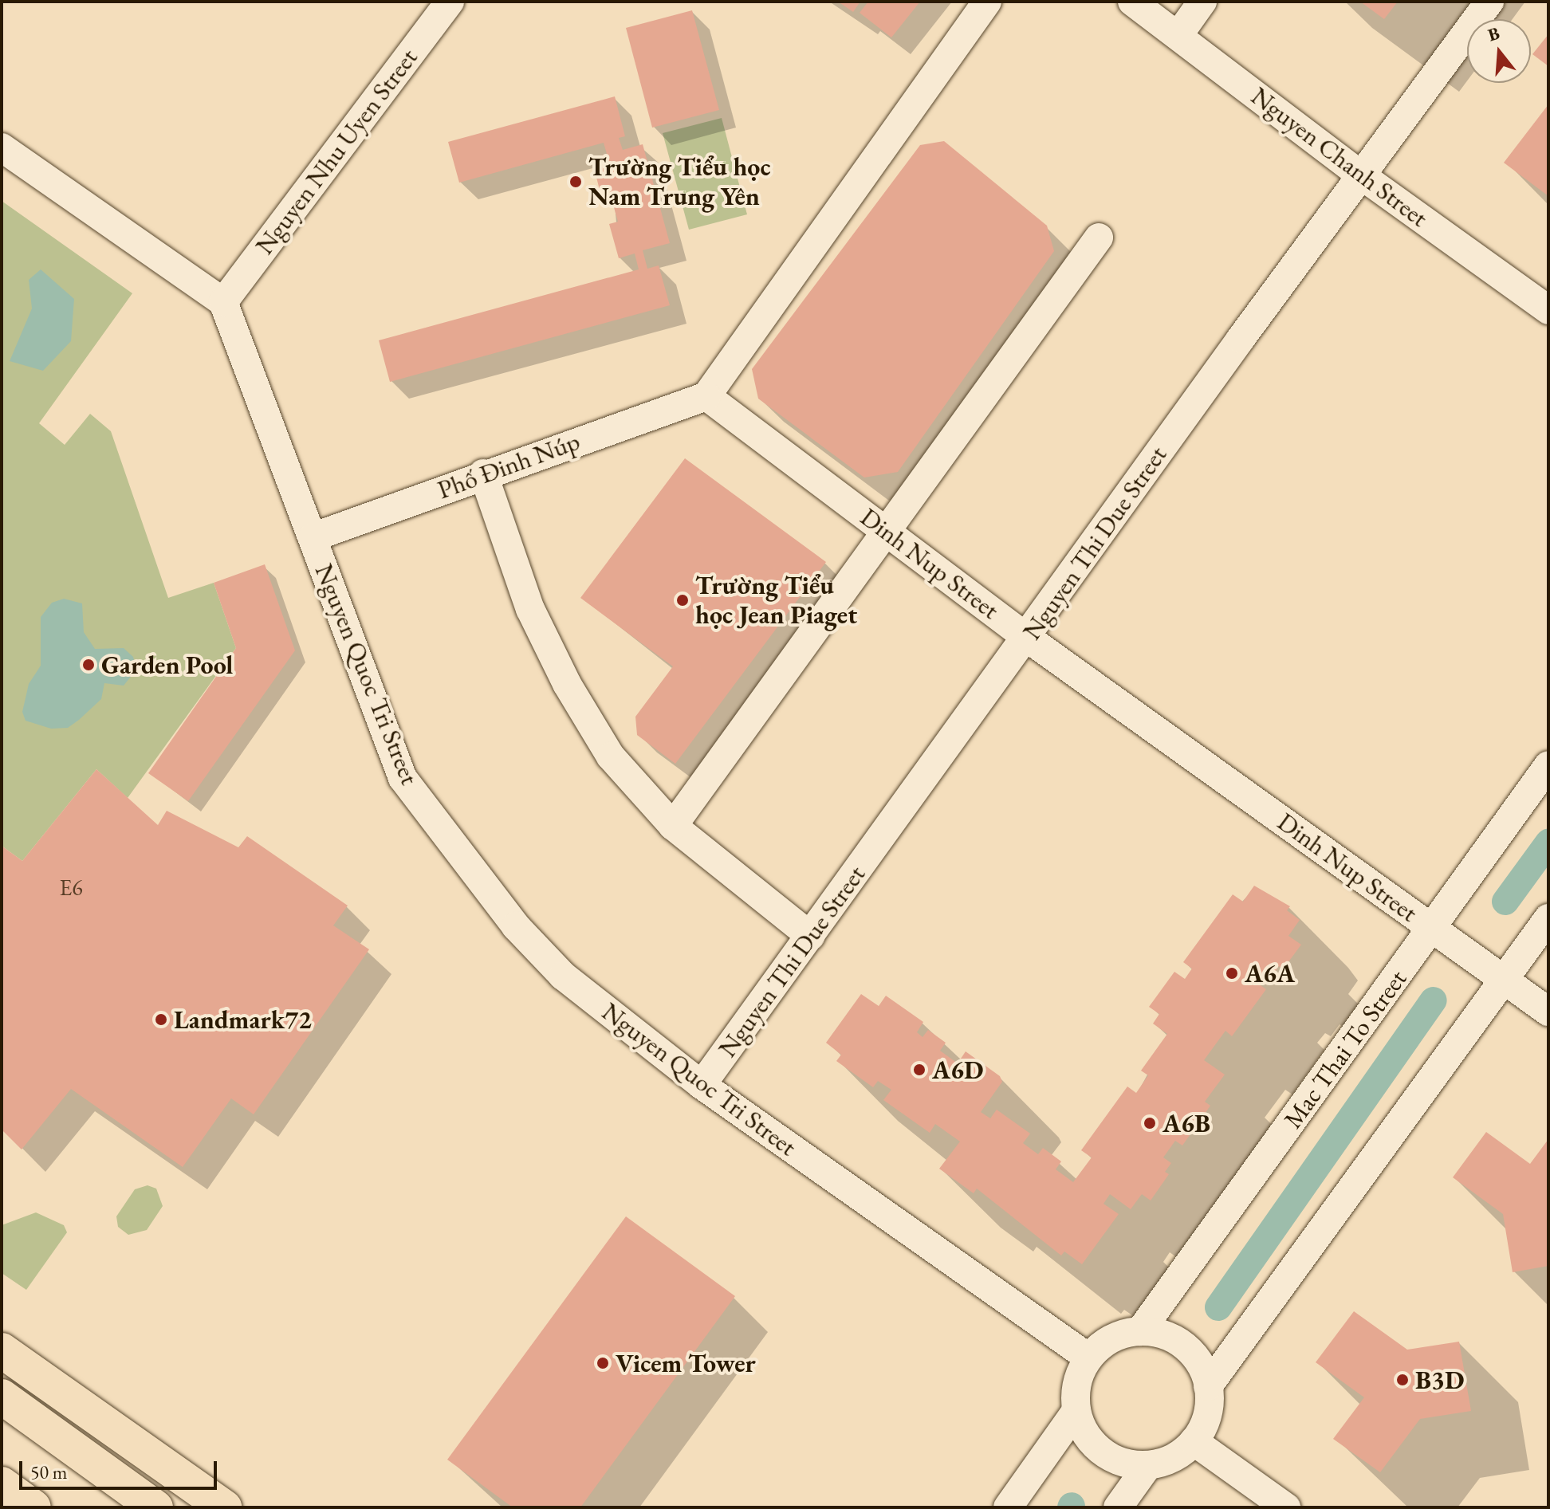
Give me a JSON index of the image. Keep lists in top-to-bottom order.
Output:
{
  "streets": {
    "street": [
      "Nguyen Nhu Uyen Street",
      "Nguyen Chanh Street",
      "Phố Đinh Núp",
      "Nguyen Thi Due Street",
      "Dinh Nup Street",
      "Nguyen Quoc Tri Street",
      "Mac Thai To Street"
    ]
  },
  "crossings": [
    ["Nguyen Nhu Uyen Street", "Nguyen Quoc Tri Street"],
    ["Nguyen Chanh Street", "Nguyen Thi Due Street"],
    ["Phố Đinh Núp", "Dinh Nup Street"],
    ["Phố Đinh Núp", "Nguyen Quoc Tri Street"],
    ["Nguyen Thi Due Street", "Dinh Nup Street"],
    ["Nguyen Thi Due Street", "Nguyen Quoc Tri Street"],
    ["Dinh Nup Street", "Mac Thai To Street"],
    ["Nguyen Quoc Tri Street", "Mac Thai To Street"]
  ],
  "places": [
    "Trường Tiểu học Nam Trung Yên",
    "Trường Tiểu học Jean Piaget",
    "Garden Pool",
    "A6A",
    "Landmark72",
    "A6D",
    "A6B",
    "Vicem Tower",
    "B3D"
  ],
  "house_numbers": ["E6"],
  "scale_bar": "50 m",
  "north": "top"
}
